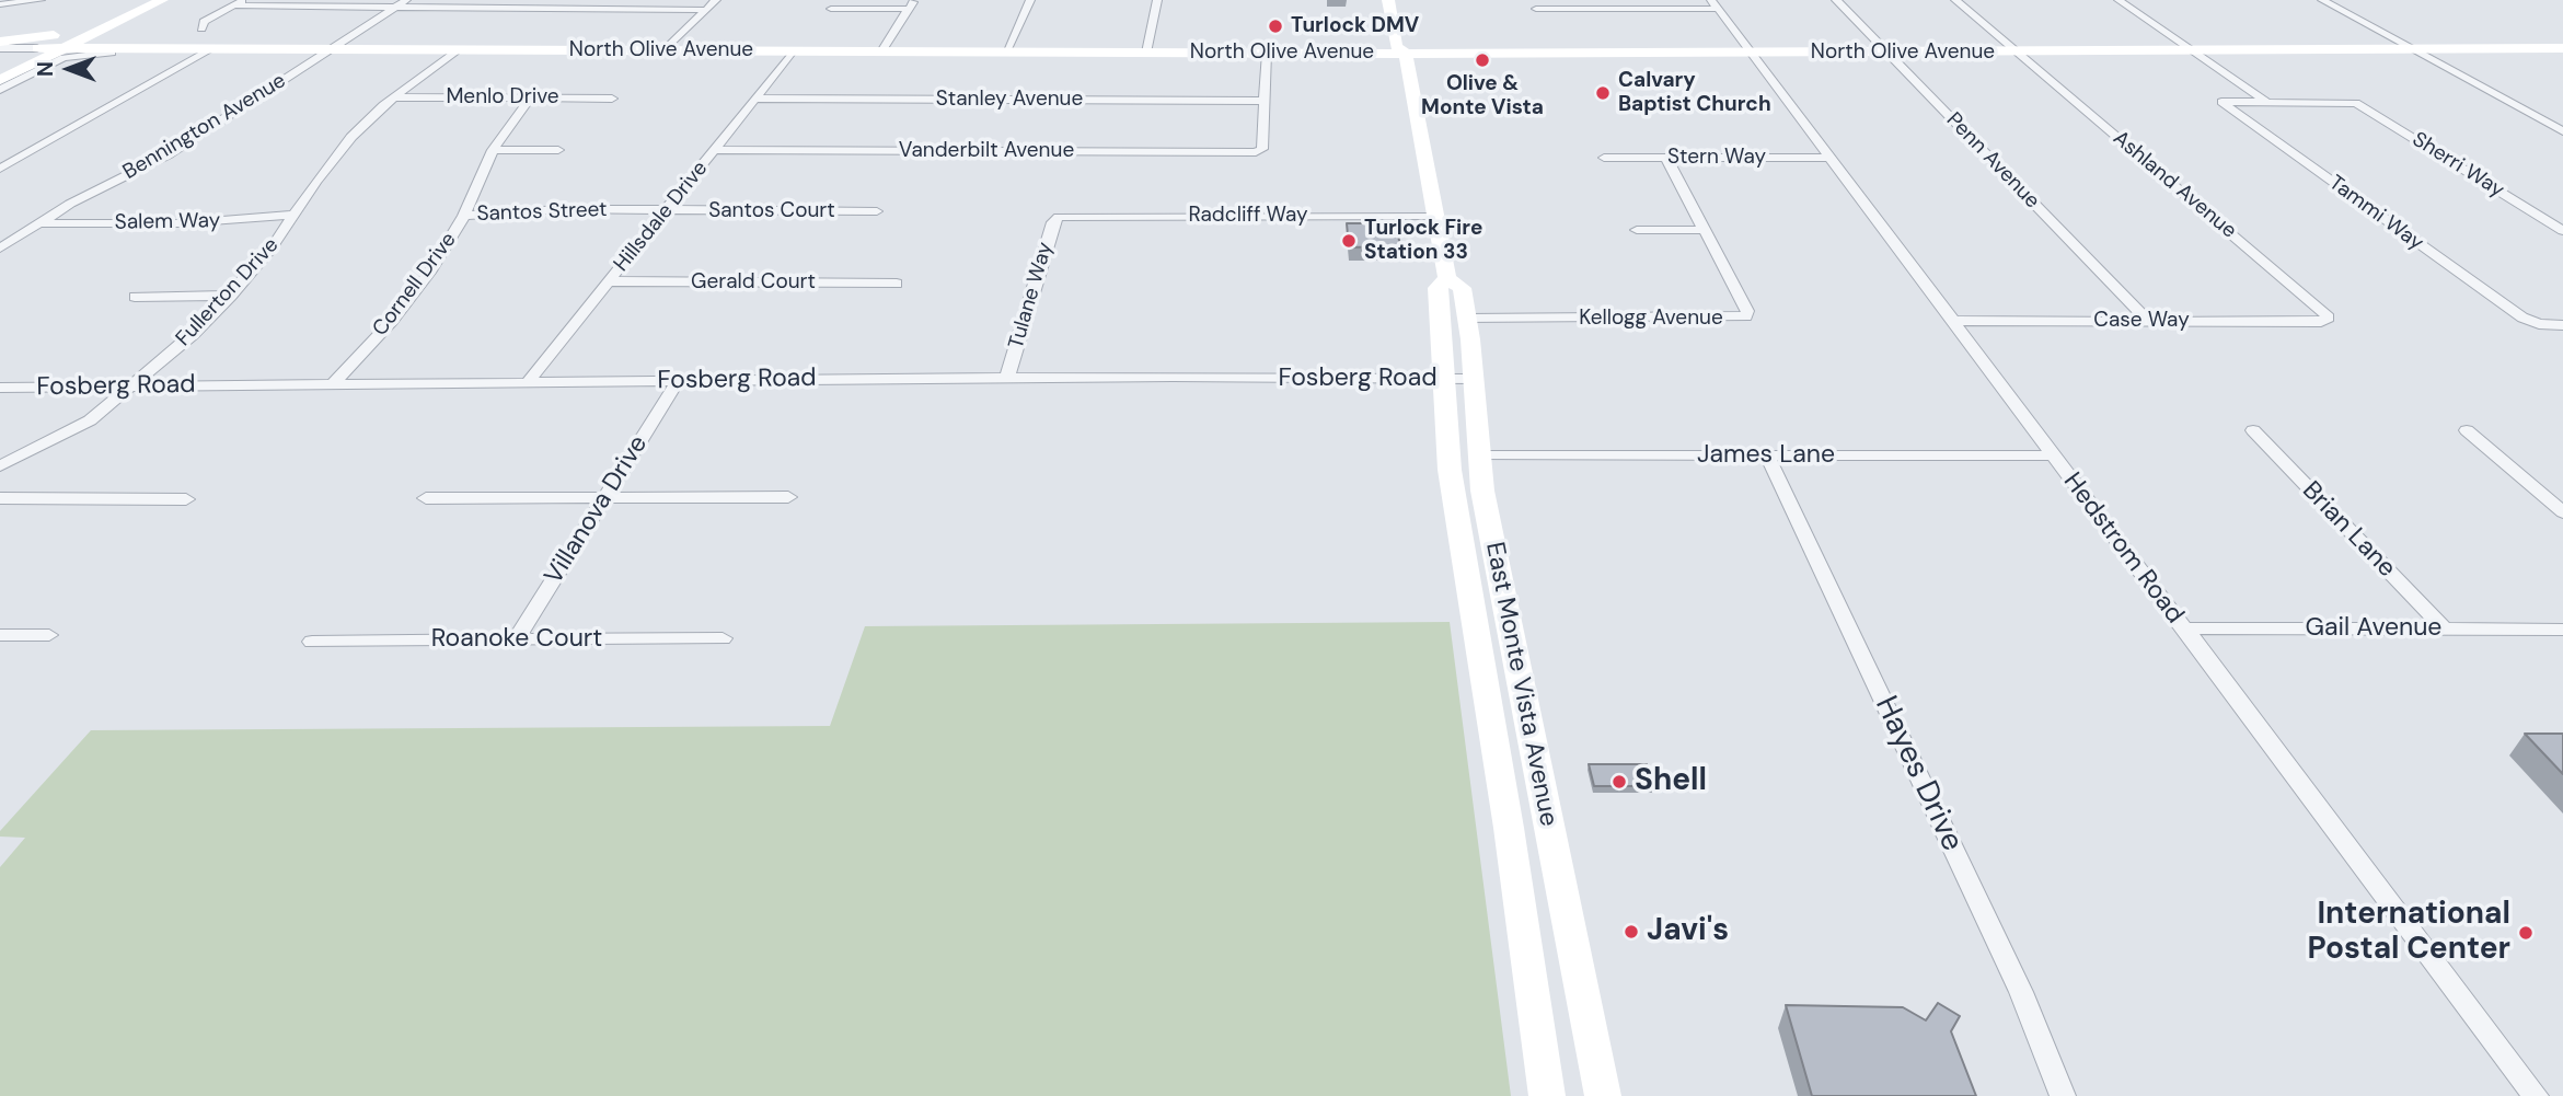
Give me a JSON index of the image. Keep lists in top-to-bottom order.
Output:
{
  "streets": {
    "street": [
      "North Olive Avenue",
      "Menlo Drive",
      "Stanley Avenue",
      "Bennington Avenue",
      "Vanderbilt Avenue",
      "Stern Way",
      "Penn Avenue",
      "Sherri Way",
      "Ashland Avenue",
      "Santos Court",
      "Santos Street",
      "Tammi Way",
      "Radcliff Way",
      "Hillsdale Drive",
      "Salem Way",
      "Gerald Court",
      "Cornell Drive",
      "Fullerton Drive",
      "Tulane Way",
      "Kellogg Avenue",
      "Case Way",
      "Fosberg Road",
      "James Lane",
      "Villanova Drive",
      "Brian Lane",
      "Hedstrom Road",
      "Gail Avenue",
      "Roanoke Court",
      "East Monte Vista Avenue",
      "Hayes Drive"
    ]
  },
  "crossings": [
    ["North Olive Avenue", "Bennington Avenue"],
    ["North Olive Avenue", "Penn Avenue"],
    ["North Olive Avenue", "Ashland Avenue"],
    ["North Olive Avenue", "Hillsdale Drive"],
    ["North Olive Avenue", "Fullerton Drive"],
    ["North Olive Avenue", "Hedstrom Road"],
    ["North Olive Avenue", "East Monte Vista Avenue"],
    ["Menlo Drive", "Cornell Drive"],
    ["Menlo Drive", "Fullerton Drive"],
    ["Stanley Avenue", "Vanderbilt Avenue"],
    ["Stanley Avenue", "Hillsdale Drive"],
    ["Bennington Avenue", "Salem Way"],
    ["Vanderbilt Avenue", "Hillsdale Drive"],
    ["Stern Way", "Kellogg Avenue"],
    ["Stern Way", "Hedstrom Road"],
    ["Penn Avenue", "Case Way"],
    ["Sherri Way", "Tammi Way"],
    ["Ashland Avenue", "Case Way"],
    ["Santos Court", "Santos Street"],
    ["Santos Court", "Hillsdale Drive"],
    ["Santos Street", "Hillsdale Drive"],
    ["Santos Street", "Cornell Drive"],
    ["Radcliff Way", "Tulane Way"],
    ["Radcliff Way", "East Monte Vista Avenue"],
    ["Hillsdale Drive", "Gerald Court"],
    ["Hillsdale Drive", "Fosberg Road"],
    ["Salem Way", "Fullerton Drive"],
    ["Cornell Drive", "Fosberg Road"],
    ["Fullerton Drive", "Fosberg Road"],
    ["Tulane Way", "Fosberg Road"],
    ["Kellogg Avenue", "East Monte Vista Avenue"],
    ["Case Way", "Hedstrom Road"],
    ["Fosberg Road", "Villanova Drive"],
    ["Fosberg Road", "East Monte Vista Avenue"],
    ["James Lane", "Hedstrom Road"],
    ["James Lane", "East Monte Vista Avenue"],
    ["James Lane", "Hayes Drive"],
    ["Villanova Drive", "Roanoke Court"],
    ["Brian Lane", "Gail Avenue"],
    ["Hedstrom Road", "Gail Avenue"]
  ],
  "places": [
    "Turlock DMV",
    "Olive & Monte Vista",
    "Calvary Baptist Church",
    "Turlock Fire Station 33",
    "Shell",
    "Javi's",
    "International Postal Center"
  ],
  "north": "left"
}
